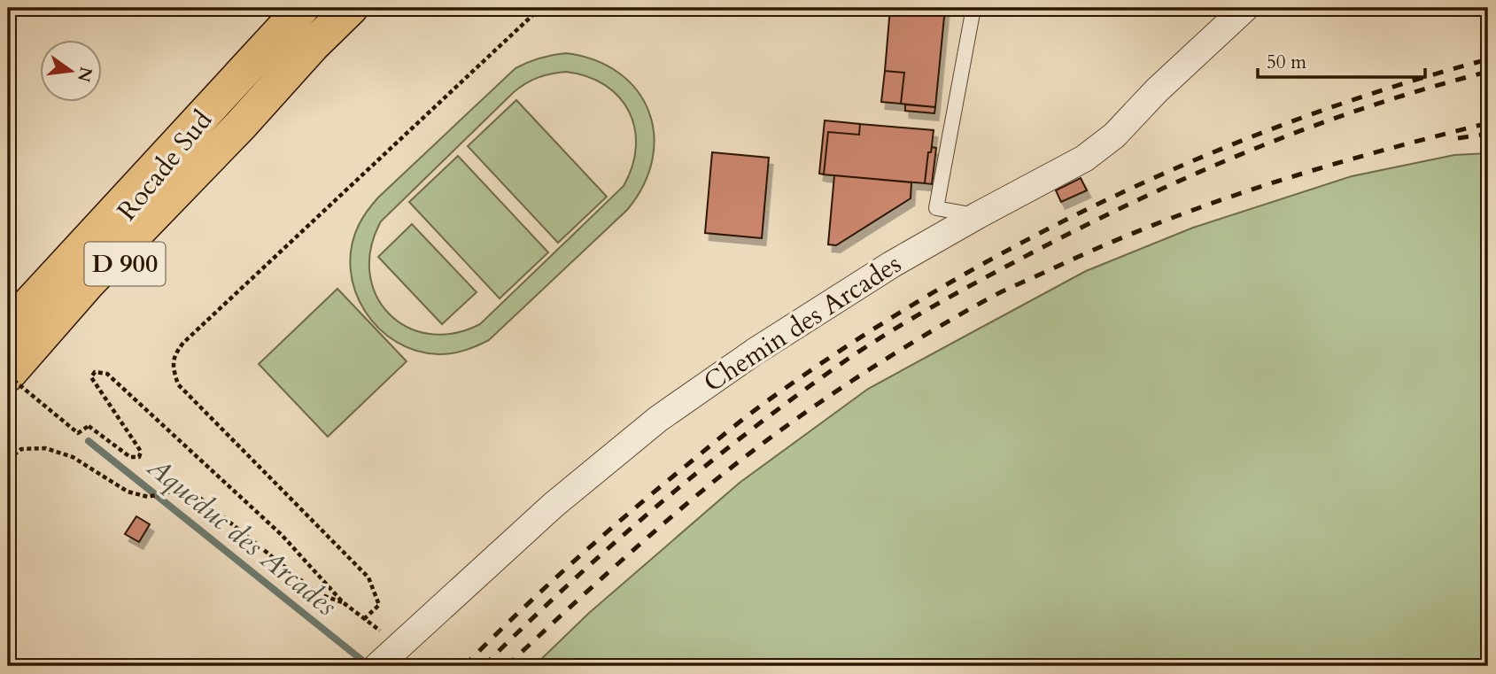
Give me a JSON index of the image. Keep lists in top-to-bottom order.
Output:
{
  "streets": {
    "main road": ["Rocade Sud", "D 900"],
    "street": ["Chemin des Arcades"]
  },
  "water": ["Aqueduc des Arcades"],
  "scale_bar": "50 m",
  "north": "right"
}
